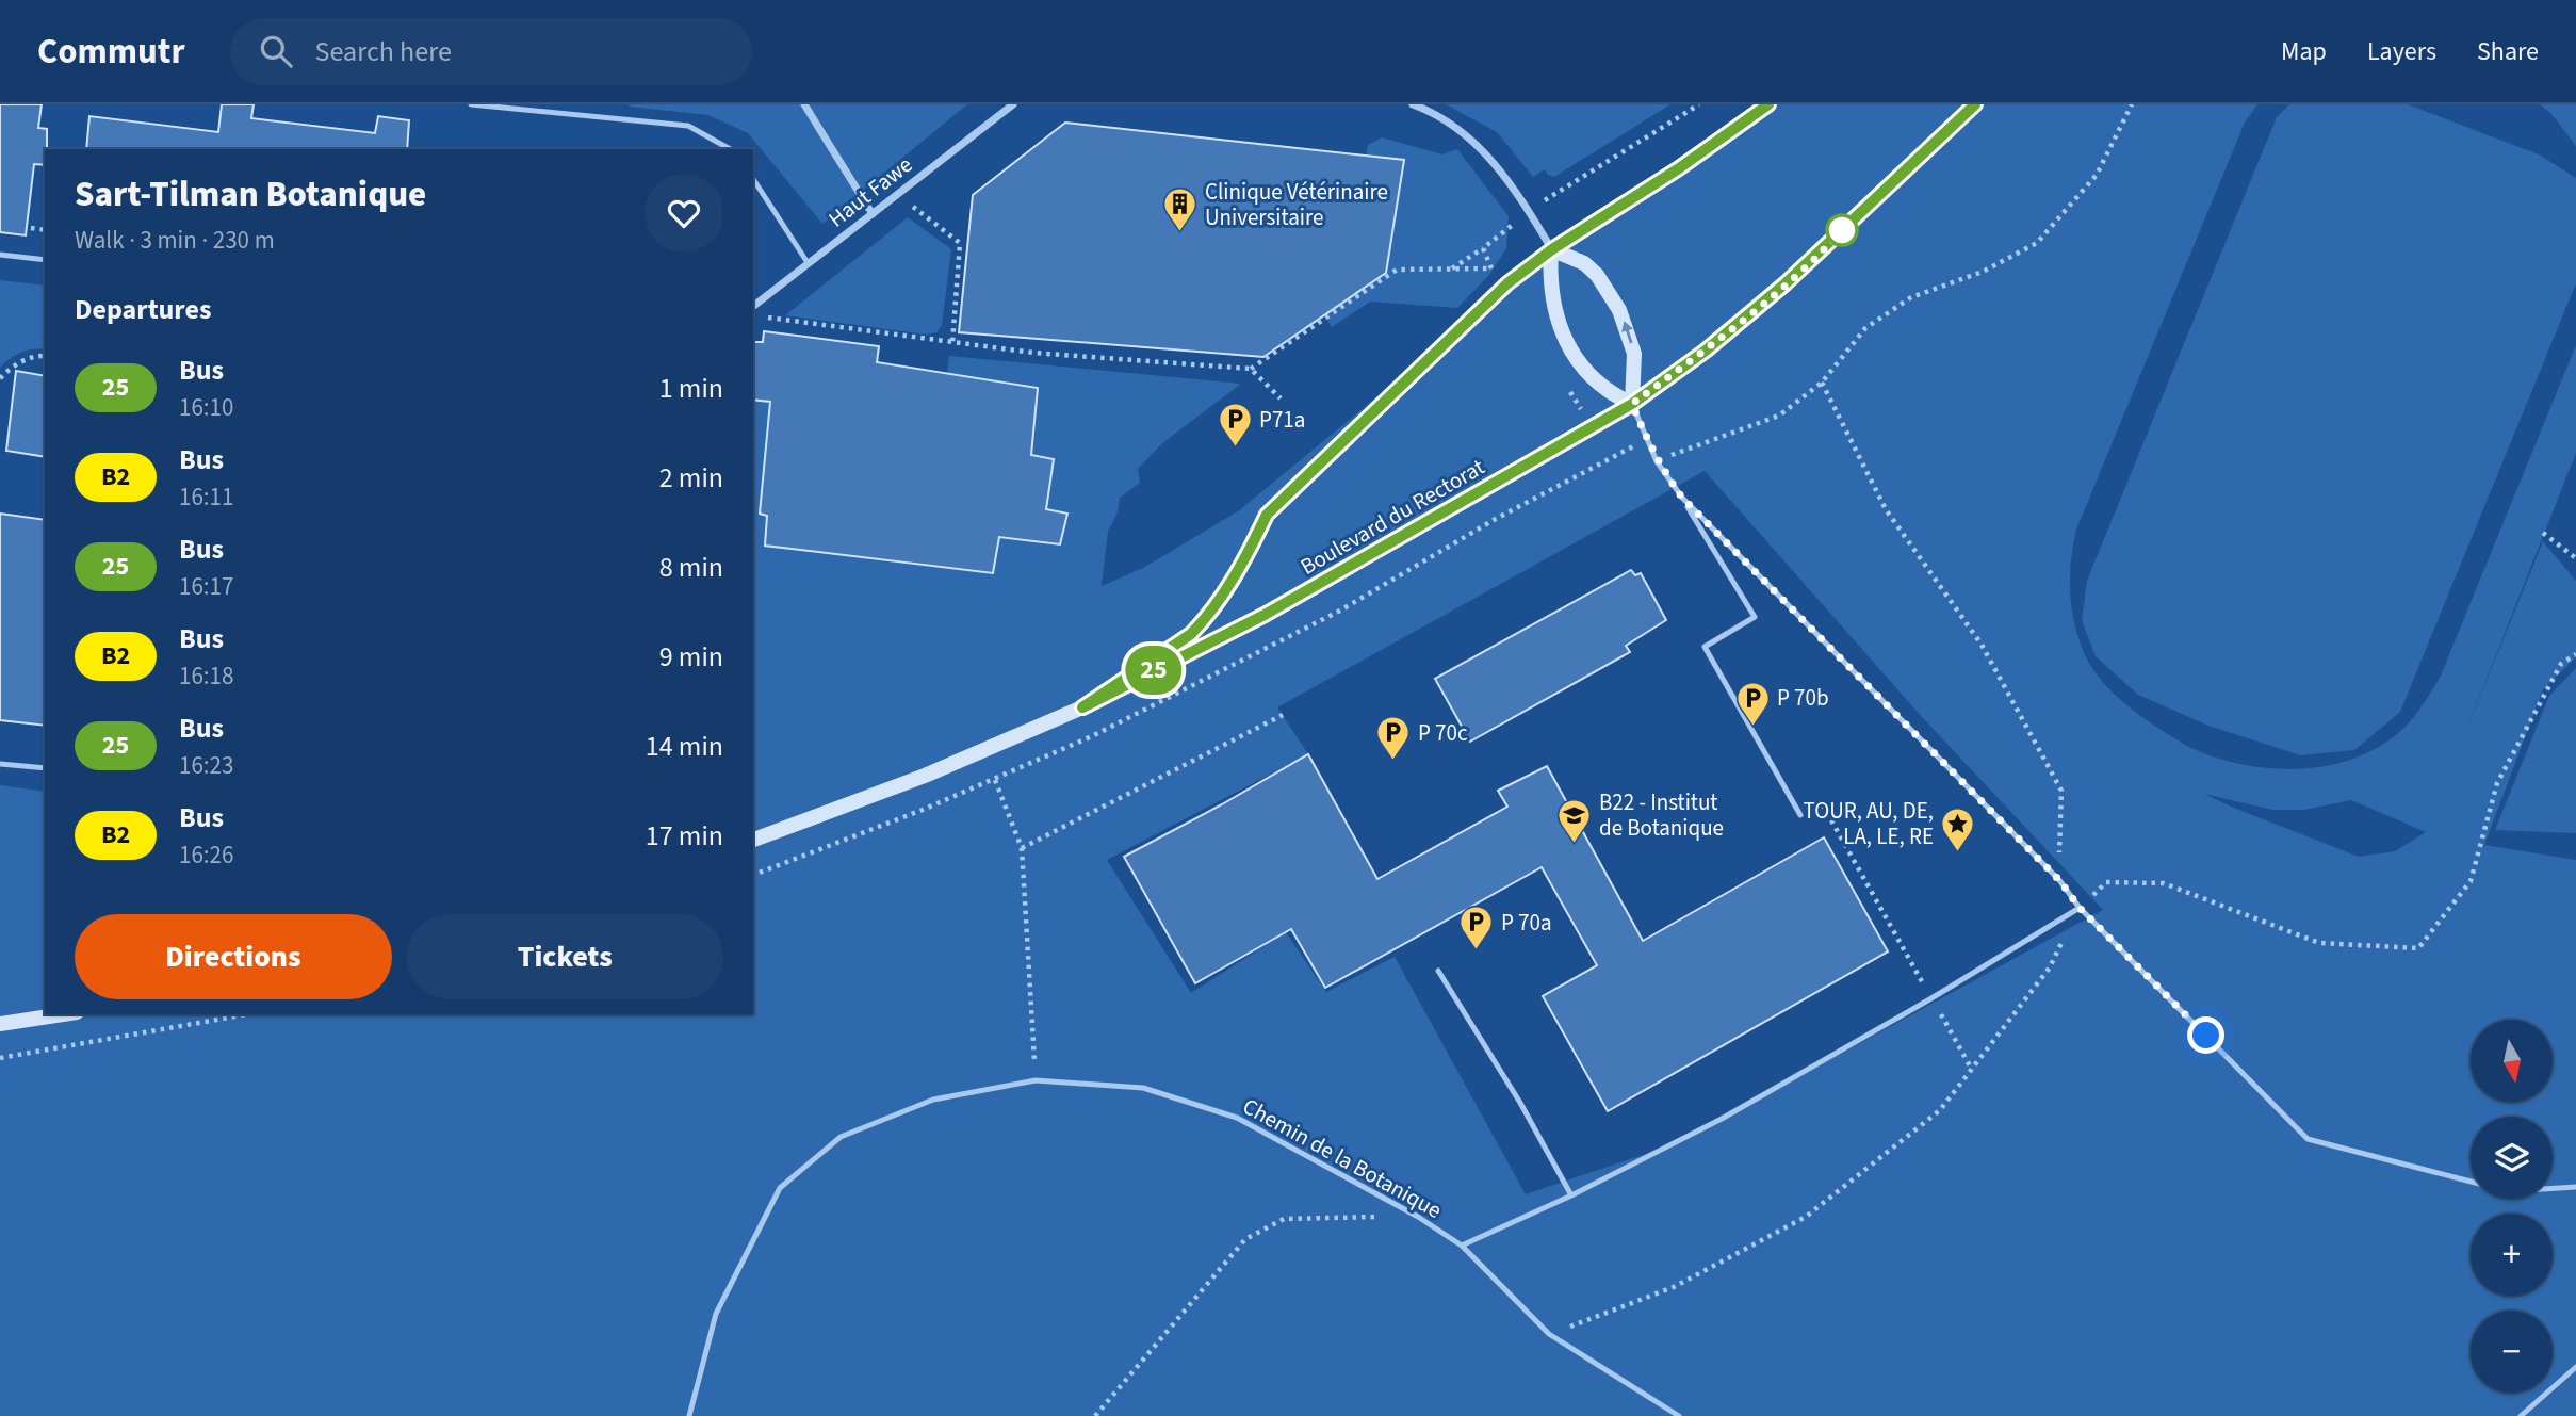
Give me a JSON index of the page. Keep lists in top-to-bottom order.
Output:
{
  "streets": {
    "main road": ["Boulevard du Rectorat"],
    "street": ["Haut Fawe"],
    "lane": ["Chemin de la Botanique"]
  },
  "places": {
    "building": ["Clinique Vétérinaire Universitaire"],
    "parking": [
      "P71a",
      "P 70b",
      "P 70c",
      "P 70a"
    ],
    "school or university": ["B22 - Institut de Botanique"],
    "place": ["TOUR, AU, DE, LA, LE, RE"]
  },
  "lines": ["bus line 25"],
  "north": "bottom",
  "page": {
    "header": "Commutr",
    "search": "Search here",
    "nav": ["Map", "Layers", "Share"],
    "on_map": "25",
    "heading": [
      ["Sart-Tilman Botanique", "Walk · 3 min · 230 m"],
      "Departures"
    ],
    "list": [
      {
        "mark": "25",
        "name": "Bus",
        "note": "16:10",
        "value": "1 min"
      },
      {
        "mark": "B2",
        "name": "Bus",
        "note": "16:11",
        "value": "2 min"
      },
      {
        "mark": "25",
        "name": "Bus",
        "note": "16:17",
        "value": "8 min"
      },
      {
        "mark": "B2",
        "name": "Bus",
        "note": "16:18",
        "value": "9 min"
      },
      {
        "mark": "25",
        "name": "Bus",
        "note": "16:23",
        "value": "14 min"
      },
      {
        "mark": "B2",
        "name": "Bus",
        "note": "16:26",
        "value": "17 min"
      }
    ],
    "buttons": ["Directions", "Tickets"],
    "map_buttons": ["+", "−"]
  }
}
